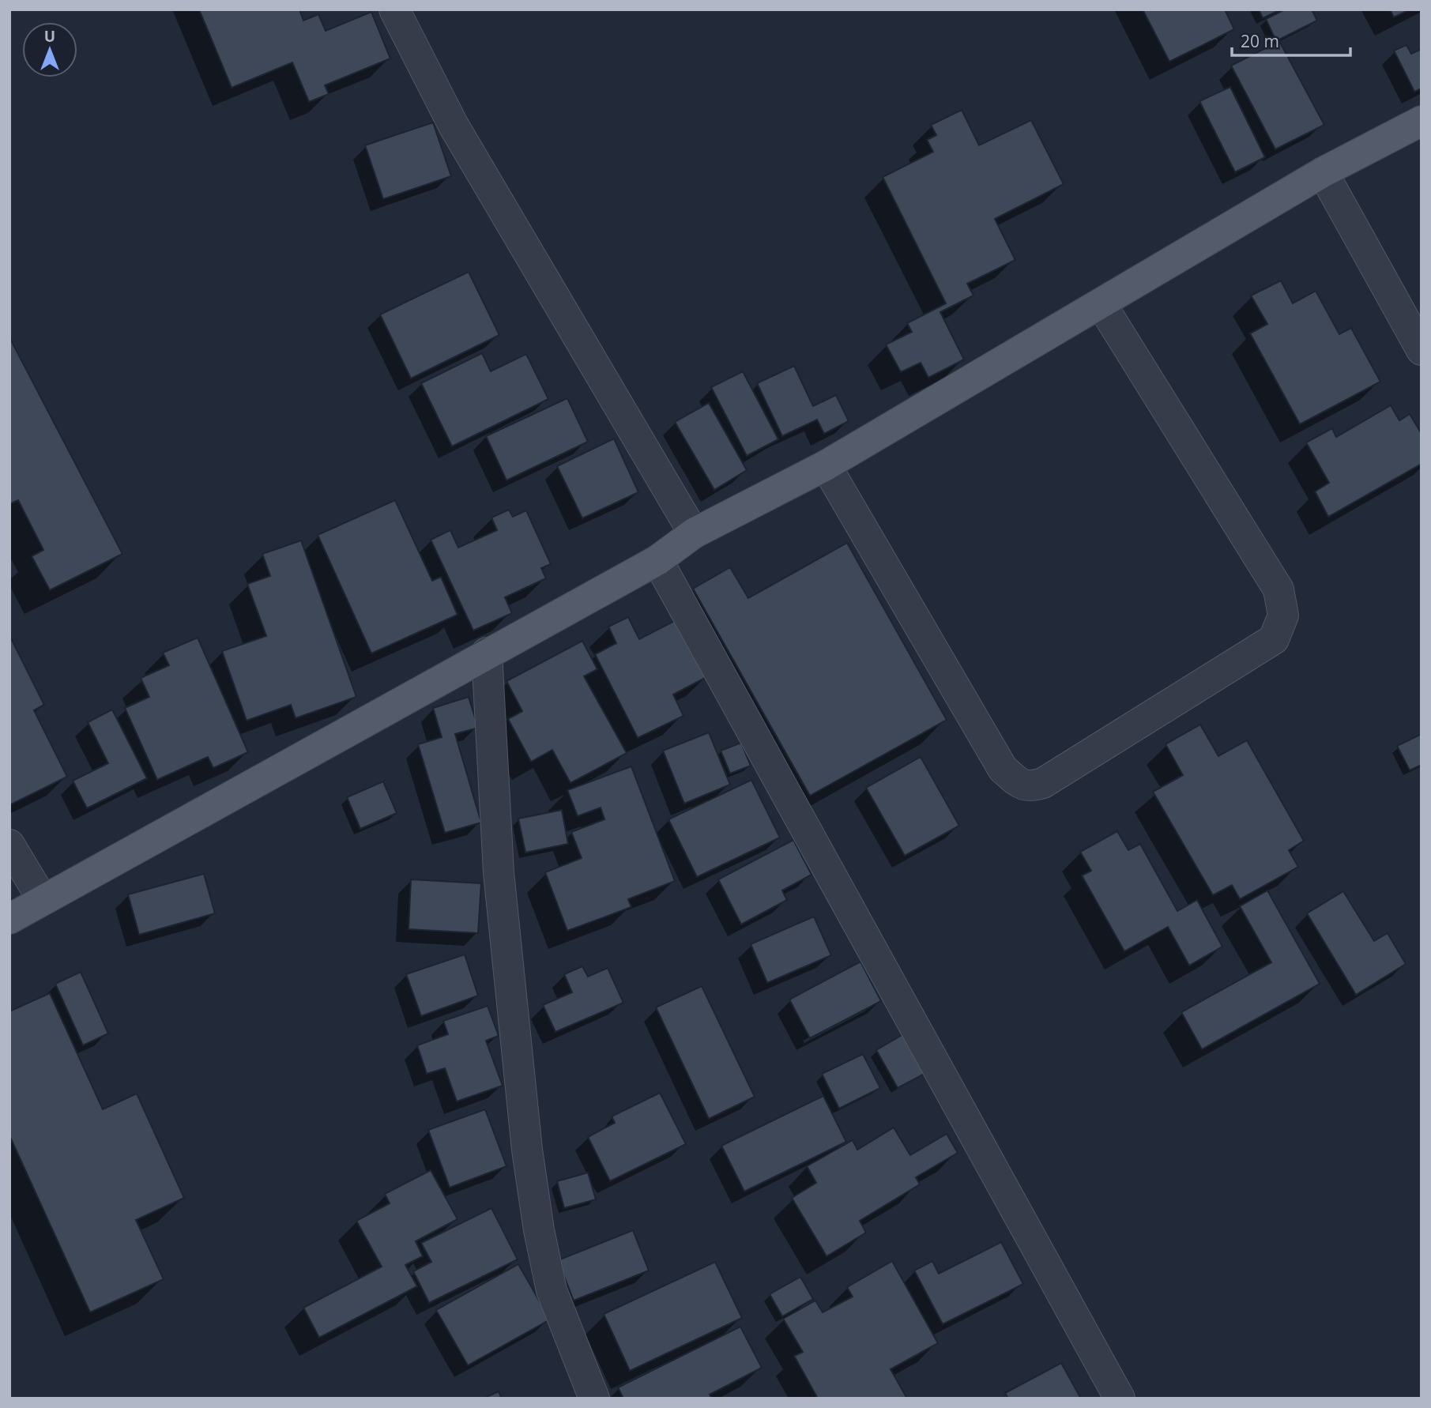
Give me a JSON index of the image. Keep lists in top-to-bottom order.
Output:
{
  "scale_bar": "20 m",
  "north": "top"
}
